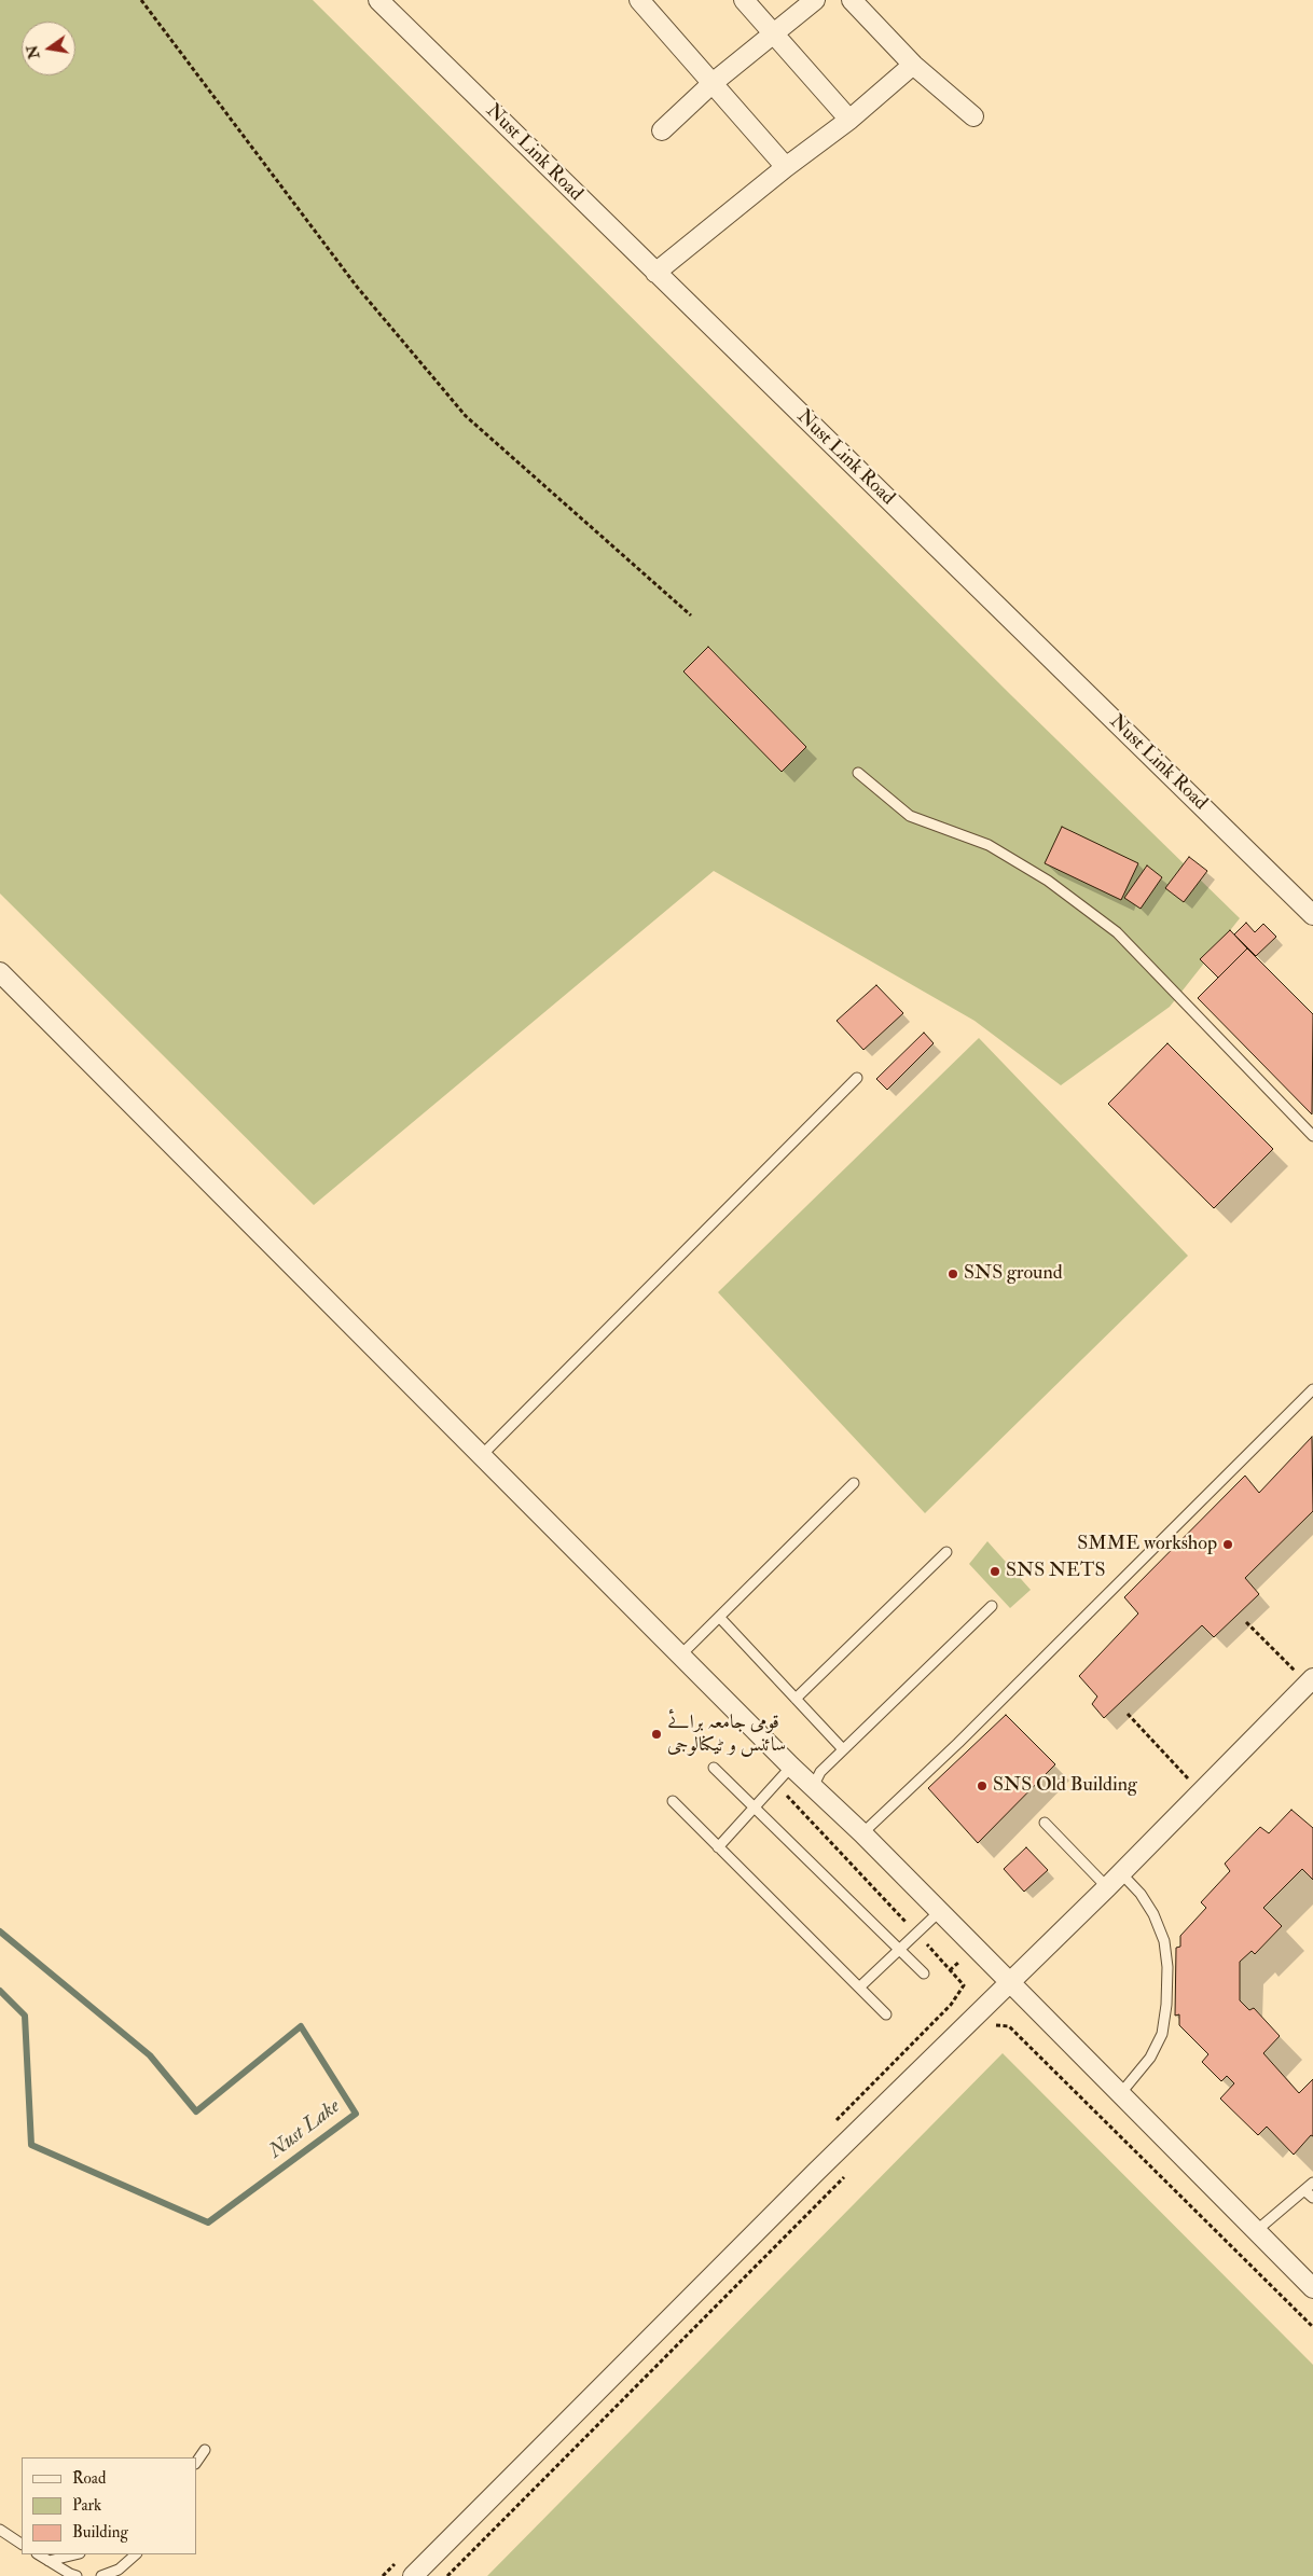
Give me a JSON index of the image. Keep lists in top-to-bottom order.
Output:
{
  "streets": {
    "street": ["Nust Link Road"]
  },
  "water": ["Nust Lake"],
  "places": [
    "SNS ground",
    "SMME workshop",
    "SNS NETS",
    "قومی جامعہ برائے سائنس و ٹیکنالوجی",
    "SNS Old Building"
  ],
  "legend": ["Road", "Park", "Building"],
  "north": "left"
}
